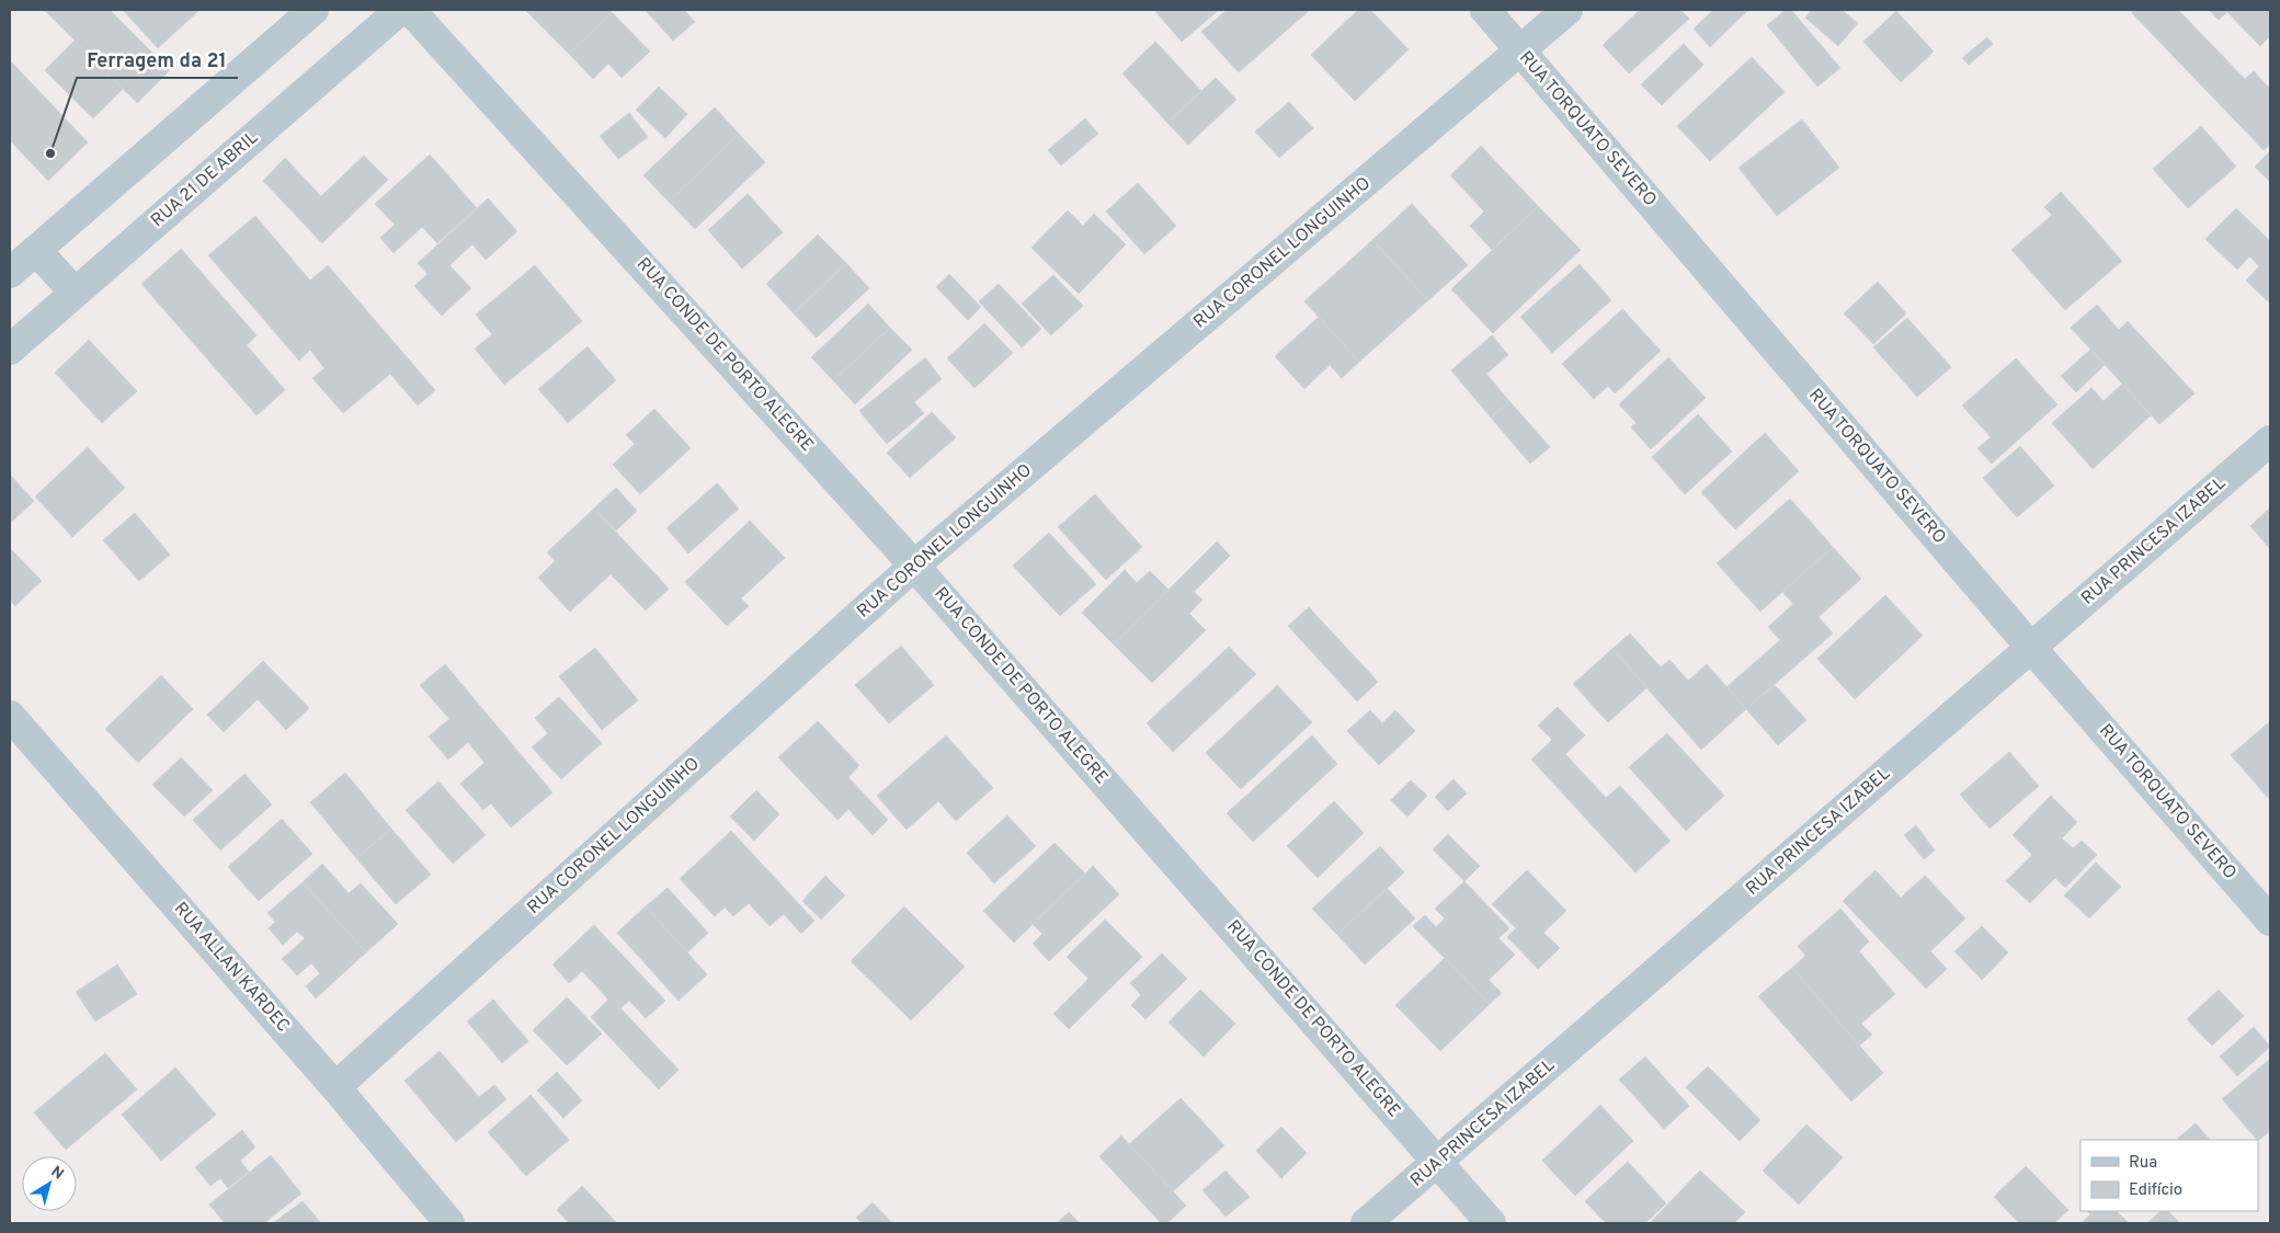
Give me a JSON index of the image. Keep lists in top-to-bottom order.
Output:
{
  "streets": {
    "street": [
      "RUA TORQUATO SEVERO",
      "RUA 21 DE ABRIL",
      "RUA CORONEL LONGUINHO",
      "RUA CONDE DE PORTO ALEGRE",
      "RUA PRINCESA IZABEL",
      "RUA ALLAN KARDEC"
    ]
  },
  "crossings": [
    ["RUA TORQUATO SEVERO", "RUA CORONEL LONGUINHO"],
    ["RUA TORQUATO SEVERO", "RUA PRINCESA IZABEL"],
    ["RUA CORONEL LONGUINHO", "RUA CONDE DE PORTO ALEGRE"],
    ["RUA CORONEL LONGUINHO", "RUA ALLAN KARDEC"],
    ["RUA CONDE DE PORTO ALEGRE", "RUA PRINCESA IZABEL"]
  ],
  "places": ["Ferragem da 21"],
  "legend": ["Rua", "Edifício"],
  "north": "top right"
}
